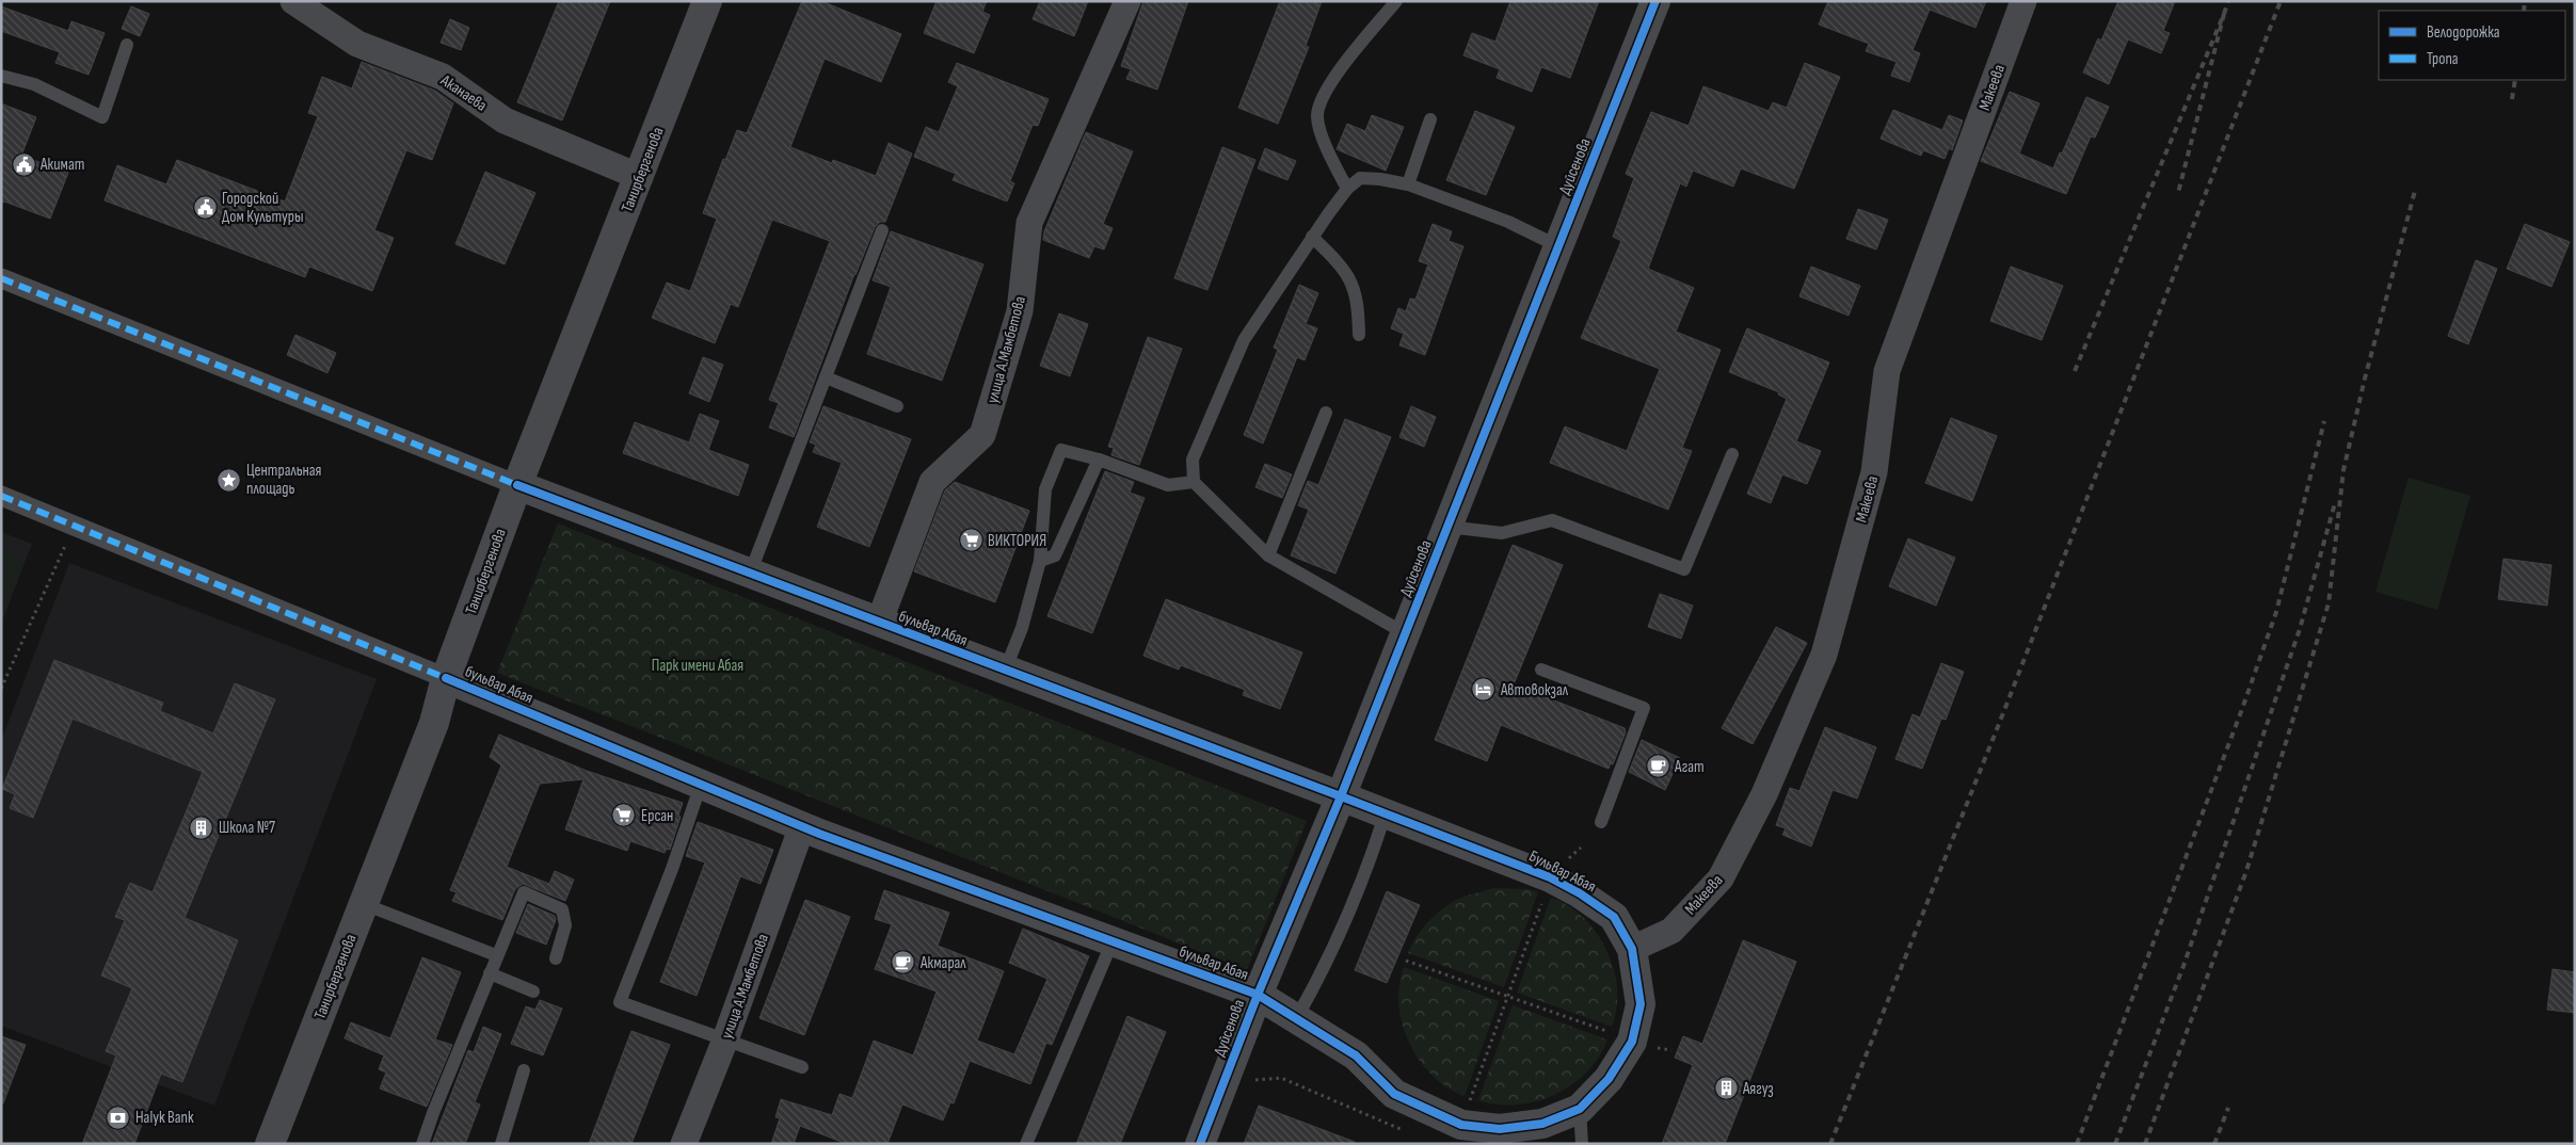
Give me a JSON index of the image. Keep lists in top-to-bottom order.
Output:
{
  "streets": {
    "street": [
      "Макеева",
      "Аканаева",
      "Дуйсенова",
      "Танирбергенова",
      "улица А.Мамбетова",
      "бульвар Абая",
      "Бульвар Абая"
    ]
  },
  "crossings": [
    ["Макеева", "Бульвар Абая"],
    ["Аканаева", "Танирбергенова"],
    ["Дуйсенова", "бульвар Абая"],
    ["Дуйсенова", "Бульвар Абая"],
    ["Танирбергенова", "бульвар Абая"],
    ["улица А.Мамбетова", "бульвар Абая"],
    ["бульвар Абая", "Бульвар Абая"]
  ],
  "parks": ["Парк имени Абая"],
  "places": {
    "public building": ["Акимат", "Городской Дом Культуры"],
    "place": ["Центральная площадь"],
    "supermarket": ["ВИКТОРИЯ", "Ерсан"],
    "hotel": ["Автовокзал"],
    "cafe": ["Агат", "Акмарал"],
    "building": ["Школа №7", "Аягуз"],
    "bank": ["Halyk Bank"]
  },
  "legend": ["Велодорожка", "Тропа"]
}
